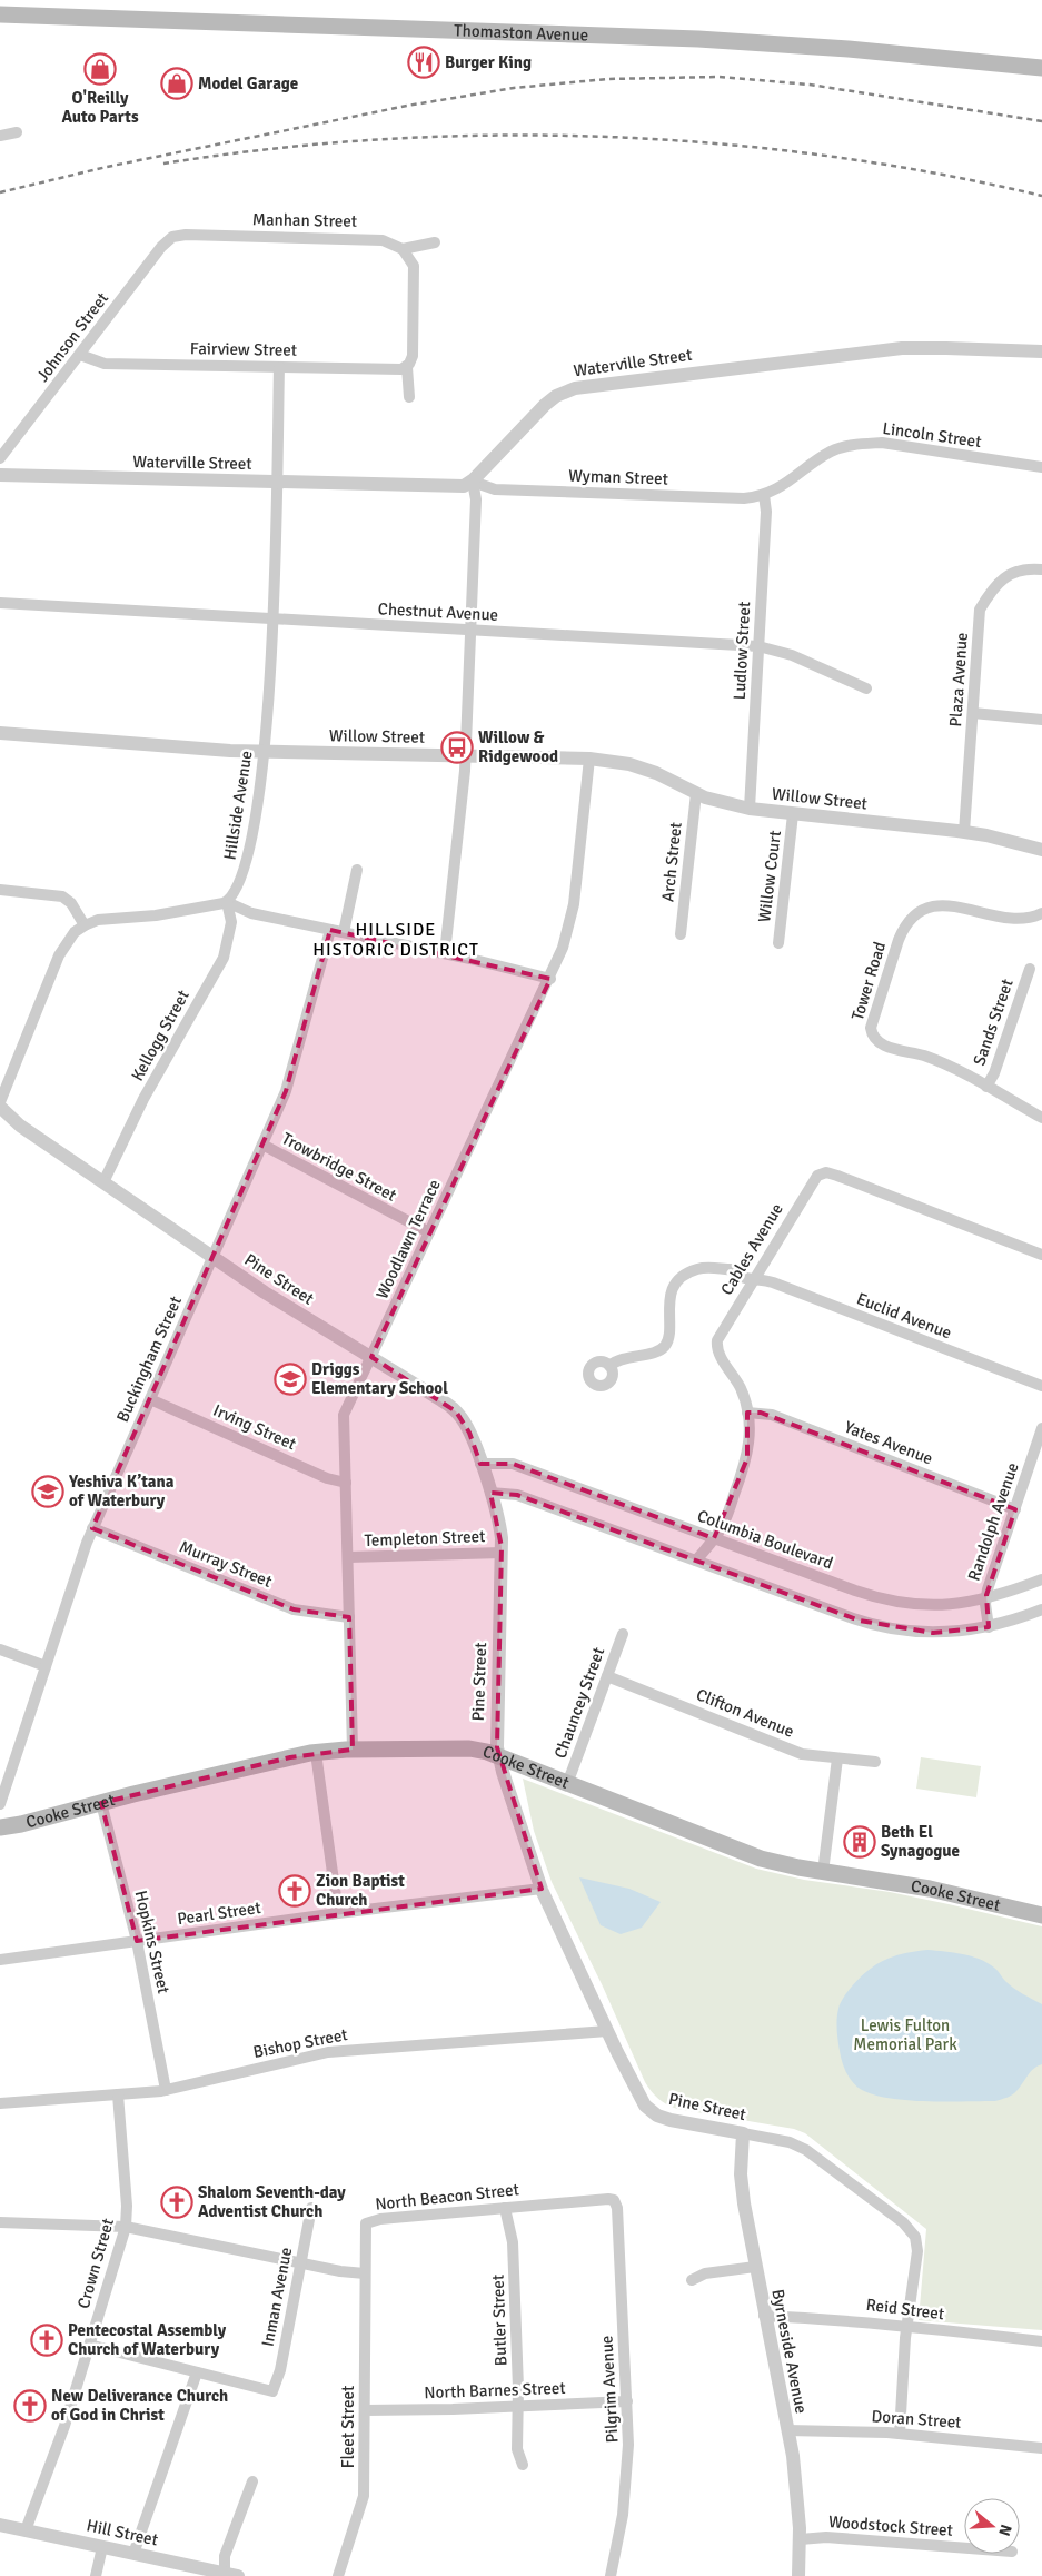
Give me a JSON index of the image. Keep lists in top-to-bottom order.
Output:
{
  "streets": {
    "main road": ["Thomaston Avenue", "Cooke Street"],
    "street": [
      "Manhan Street",
      "Johnson Street",
      "Fairview Street",
      "Waterville Street",
      "Lincoln Street",
      "Wyman Street",
      "Chestnut Avenue",
      "Ludlow Street",
      "Plaza Avenue",
      "Willow Street",
      "Hillside Avenue",
      "Arch Street",
      "Willow Court",
      "Tower Road",
      "Sands Street",
      "Kellogg Street",
      "Trowbridge Street",
      "Woodlawn Terrace",
      "Cables Avenue",
      "Pine Street",
      "Euclid Avenue",
      "Buckingham Street",
      "Irving Street",
      "Yates Avenue",
      "Randolph Avenue",
      "Templeton Street",
      "Columbia Boulevard",
      "Murray Street",
      "Chauncey Street",
      "Clifton Avenue",
      "Pearl Street",
      "Hopkins Street",
      "Bishop Street",
      "North Beacon Street",
      "Crown Street",
      "Inman Avenue",
      "Reid Street",
      "Butler Street",
      "Byrneside Avenue",
      "Pilgrim Avenue",
      "North Barnes Street",
      "Doran Street",
      "Fleet Street",
      "Woodstock Street",
      "Hill Street"
    ]
  },
  "crossings": [
    ["Manhan Street", "Johnson Street"],
    ["Johnson Street", "Fairview Street"],
    ["Fairview Street", "Hillside Avenue"],
    ["Waterville Street", "Wyman Street"],
    ["Waterville Street", "Hillside Avenue"],
    ["Lincoln Street", "Wyman Street"],
    ["Lincoln Street", "Ludlow Street"],
    ["Wyman Street", "Ludlow Street"],
    ["Chestnut Avenue", "Ludlow Street"],
    ["Chestnut Avenue", "Hillside Avenue"],
    ["Ludlow Street", "Willow Street"],
    ["Plaza Avenue", "Willow Street"],
    ["Willow Street", "Hillside Avenue"],
    ["Willow Street", "Arch Street"],
    ["Willow Street", "Willow Court"],
    ["Willow Street", "Woodlawn Terrace"],
    ["Hillside Avenue", "Kellogg Street"],
    ["Tower Road", "Sands Street"],
    ["Kellogg Street", "Pine Street"],
    ["Trowbridge Street", "Woodlawn Terrace"],
    ["Trowbridge Street", "Buckingham Street"],
    ["Woodlawn Terrace", "Pine Street"],
    ["Woodlawn Terrace", "Irving Street"],
    ["Woodlawn Terrace", "Templeton Street"],
    ["Woodlawn Terrace", "Murray Street"],
    ["Woodlawn Terrace", "Cooke Street"],
    ["Cables Avenue", "Euclid Avenue"],
    ["Cables Avenue", "Yates Avenue"],
    ["Cables Avenue", "Columbia Boulevard"],
    ["Pine Street", "Buckingham Street"],
    ["Pine Street", "Templeton Street"],
    ["Pine Street", "Columbia Boulevard"],
    ["Pine Street", "Cooke Street"],
    ["Pine Street", "Pearl Street"],
    ["Pine Street", "Bishop Street"],
    ["Pine Street", "Reid Street"],
    ["Pine Street", "Byrneside Avenue"],
    ["Pine Street", "Doran Street"],
    ["Buckingham Street", "Irving Street"],
    ["Buckingham Street", "Murray Street"],
    ["Yates Avenue", "Randolph Avenue"],
    ["Randolph Avenue", "Columbia Boulevard"],
    ["Chauncey Street", "Clifton Avenue"],
    ["Chauncey Street", "Cooke Street"],
    ["Cooke Street", "Hopkins Street"],
    ["Pearl Street", "Hopkins Street"],
    ["Hopkins Street", "Bishop Street"],
    ["Bishop Street", "Crown Street"],
    ["North Beacon Street", "Butler Street"],
    ["North Beacon Street", "Pilgrim Avenue"],
    ["North Beacon Street", "Fleet Street"],
    ["Crown Street", "Hill Street"],
    ["Reid Street", "Byrneside Avenue"],
    ["Butler Street", "North Barnes Street"],
    ["Byrneside Avenue", "Doran Street"],
    ["Byrneside Avenue", "Woodstock Street"],
    ["Pilgrim Avenue", "North Barnes Street"],
    ["North Barnes Street", "Fleet Street"]
  ],
  "districts": ["HILLSIDE HISTORIC DISTRICT"],
  "parks": ["Lewis Fulton Memorial Park"],
  "places": {
    "restaurant": ["Burger King"],
    "shop": ["O'Reilly Auto Parts", "Model Garage"],
    "bus stop": ["Willow & Ridgewood"],
    "school or university": ["Driggs Elementary School", "Yeshiva K’tana of Waterbury"],
    "building": ["Beth El Synagogue"],
    "church": [
      "Zion Baptist Church",
      "Shalom Seventh-day Adventist Church",
      "Pentecostal Assembly Church of Waterbury",
      "New Deliverance Church of God in Christ"
    ]
  },
  "north": "right"
}
